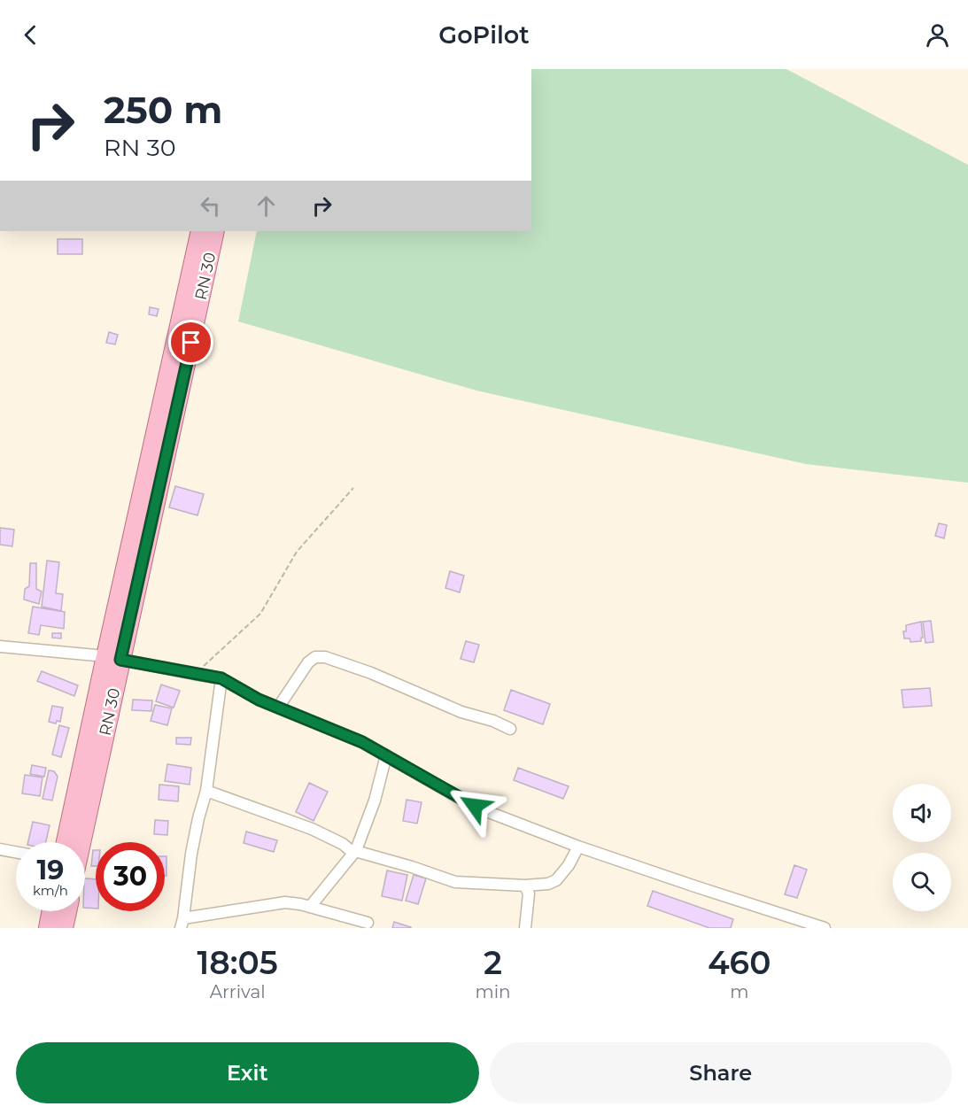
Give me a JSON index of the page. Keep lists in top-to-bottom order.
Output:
{
  "streets": {
    "main road": ["RN 30"]
  },
  "page": {
    "header": "GoPilot",
    "turn": ["250 m", "RN 30"],
    "speed": "19 km/h",
    "limit": "30",
    "eta": [
      "18:05",
      "Arrival",
      "2",
      "min",
      "460",
      "m"
    ],
    "buttons": ["Exit", "Share"]
  }
}
